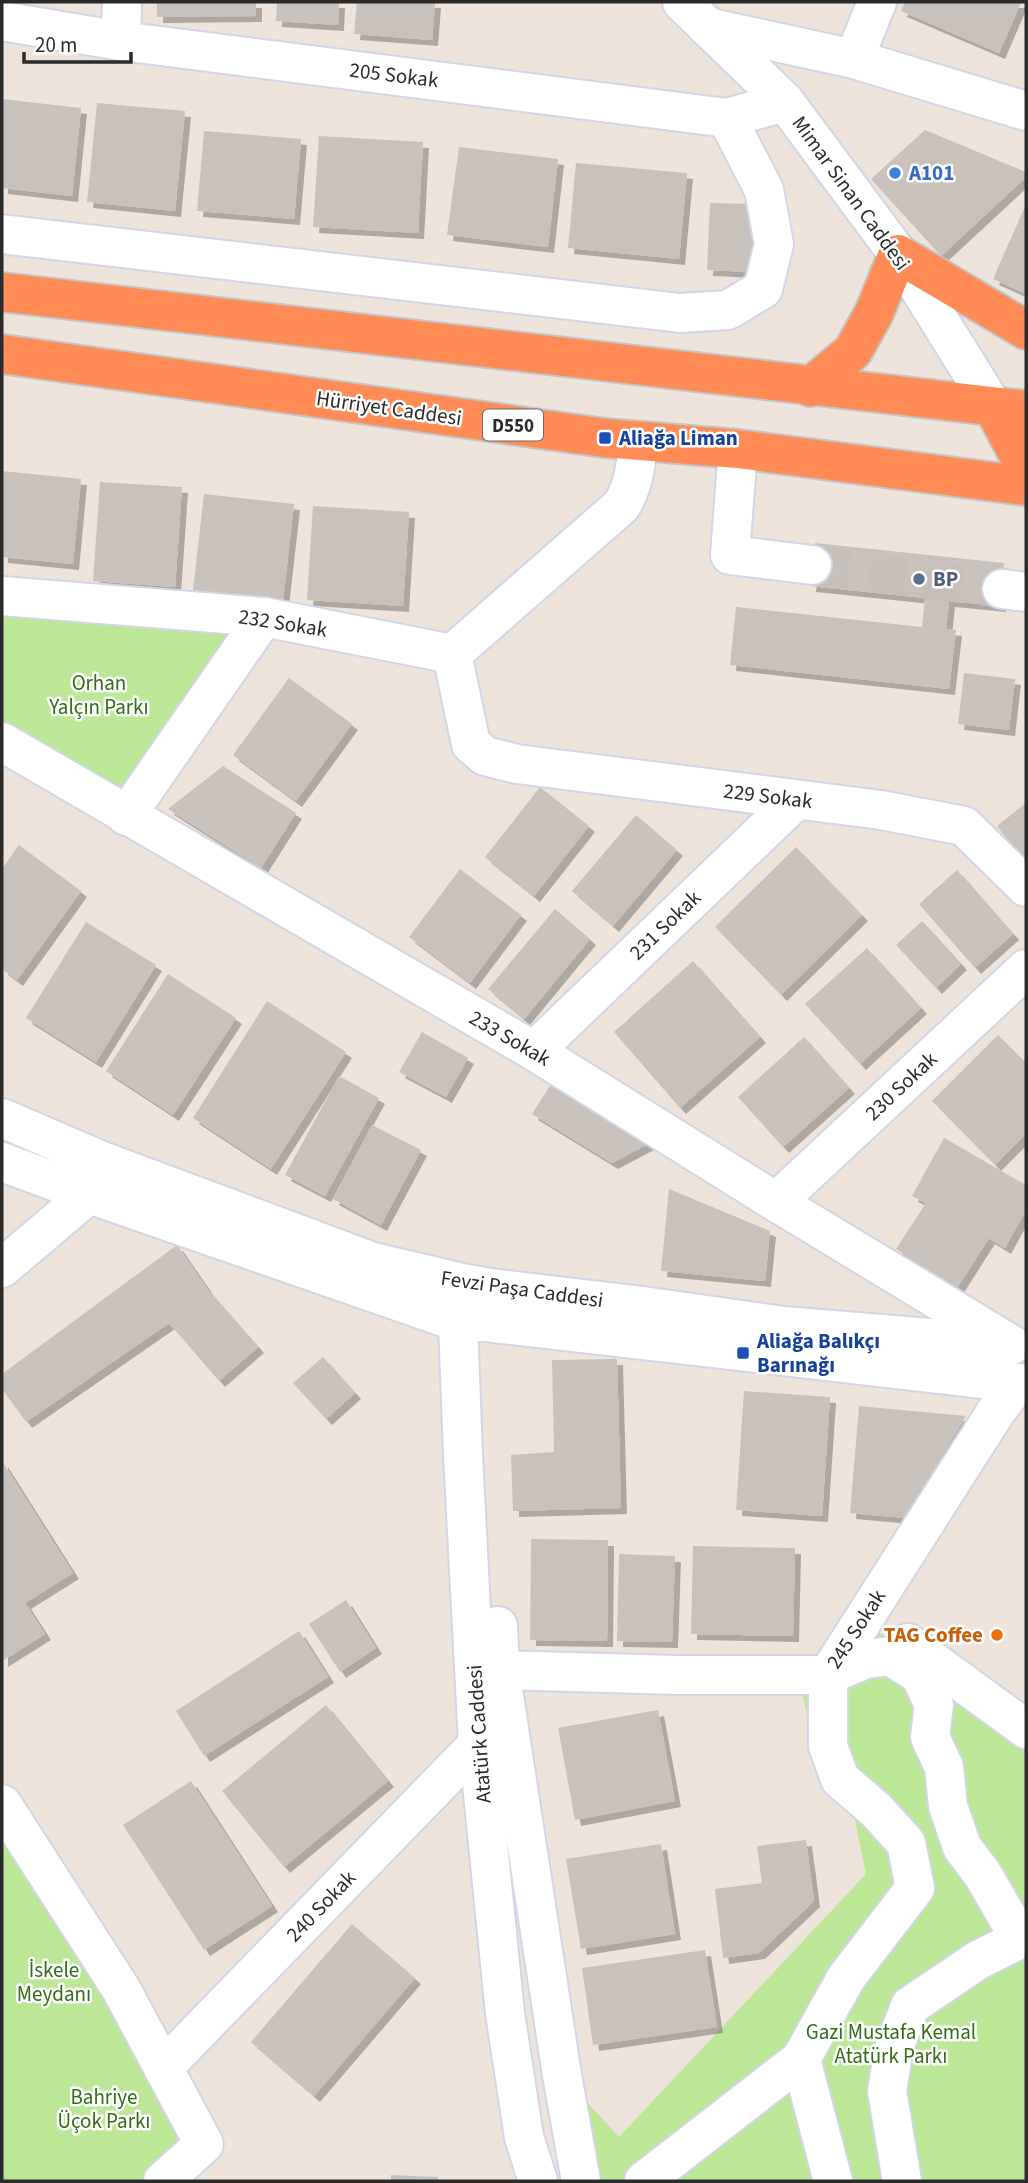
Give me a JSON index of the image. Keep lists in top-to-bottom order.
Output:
{
  "streets": {
    "highway": ["Hürriyet Caddesi", "D550"],
    "street": [
      "205 Sokak",
      "Mimar Sinan Caddesi",
      "232 Sokak",
      "229 Sokak",
      "231 Sokak",
      "233 Sokak",
      "230 Sokak",
      "Fevzi Paşa Caddesi",
      "245 Sokak",
      "Atatürk Caddesi",
      "240 Sokak"
    ]
  },
  "crossings": [
    ["205 Sokak", "Mimar Sinan Caddesi"],
    ["232 Sokak", "229 Sokak"],
    ["229 Sokak", "231 Sokak"],
    ["231 Sokak", "233 Sokak"],
    ["233 Sokak", "230 Sokak"],
    ["233 Sokak", "Fevzi Paşa Caddesi"],
    ["Fevzi Paşa Caddesi", "245 Sokak"],
    ["Fevzi Paşa Caddesi", "Atatürk Caddesi"],
    ["245 Sokak", "Atatürk Caddesi"],
    ["Atatürk Caddesi", "240 Sokak"]
  ],
  "parks": [
    "Orhan Yalçın Parkı",
    "İskele Meydanı",
    "Gazi Mustafa Kemal Atatürk Parkı",
    "Bahriye Üçok Parkı"
  ],
  "places": {
    "other": ["A101", "BP", "TAG Coffee"],
    "transit": ["Aliağa Liman", "Aliağa Balıkçı Barınağı"]
  },
  "scale_bar": "20 m"
}
